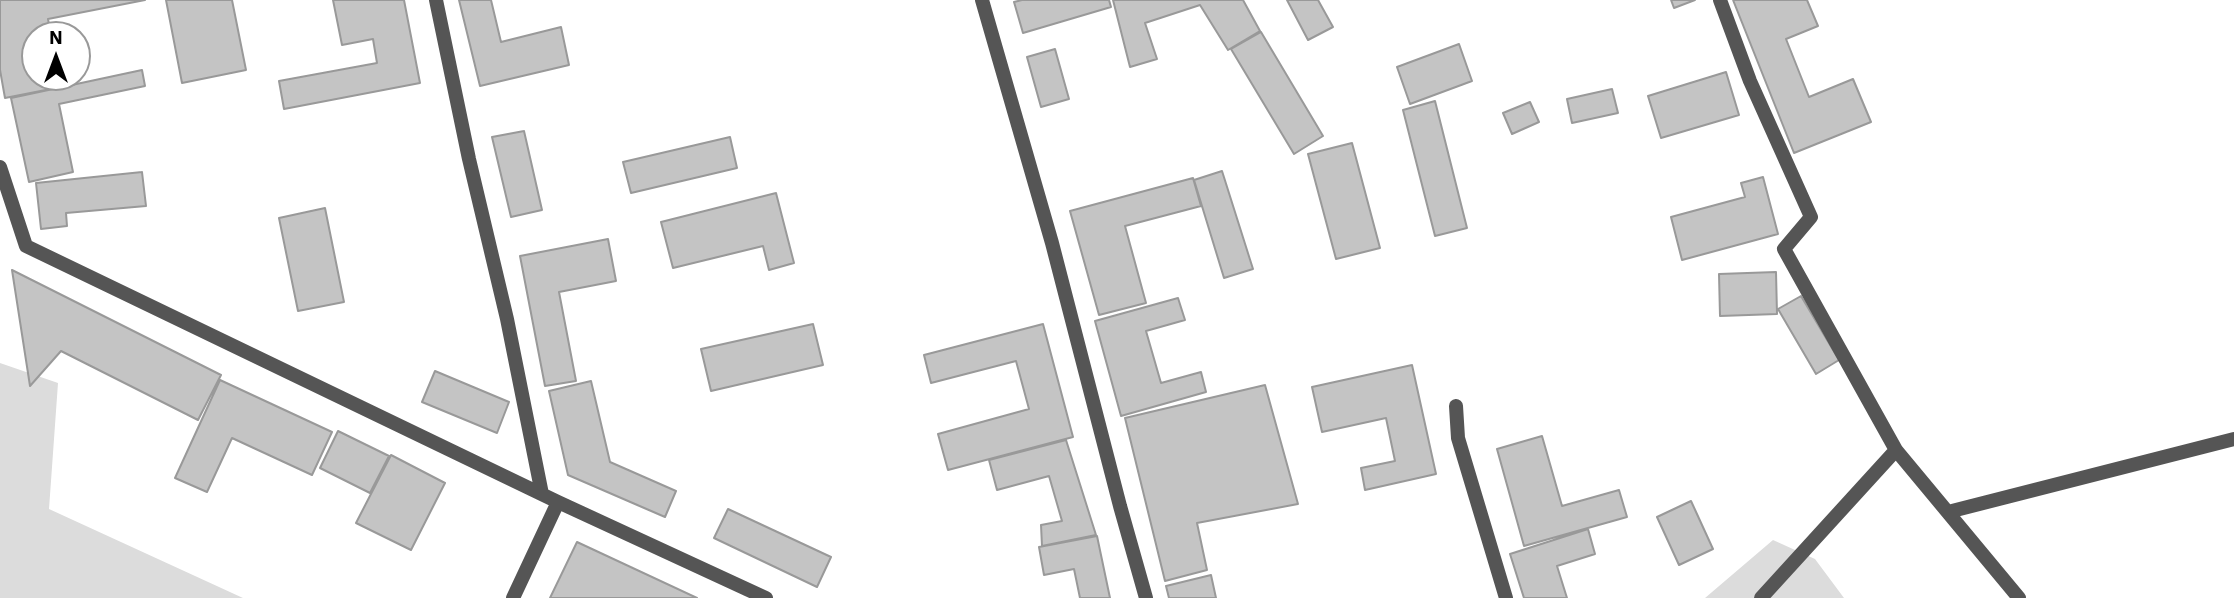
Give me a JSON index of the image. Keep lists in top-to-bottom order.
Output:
{
  "north": "top"
}
